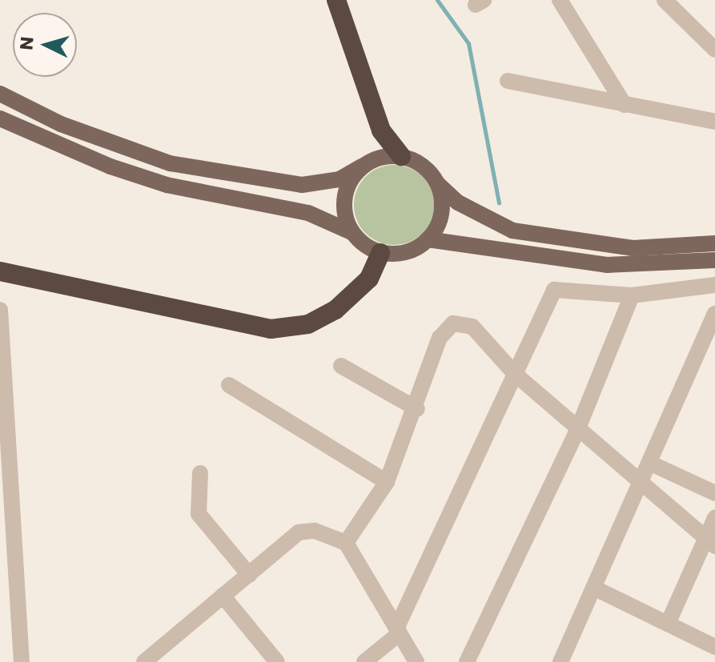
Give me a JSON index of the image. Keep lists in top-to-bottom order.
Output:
{
  "north": "left"
}
